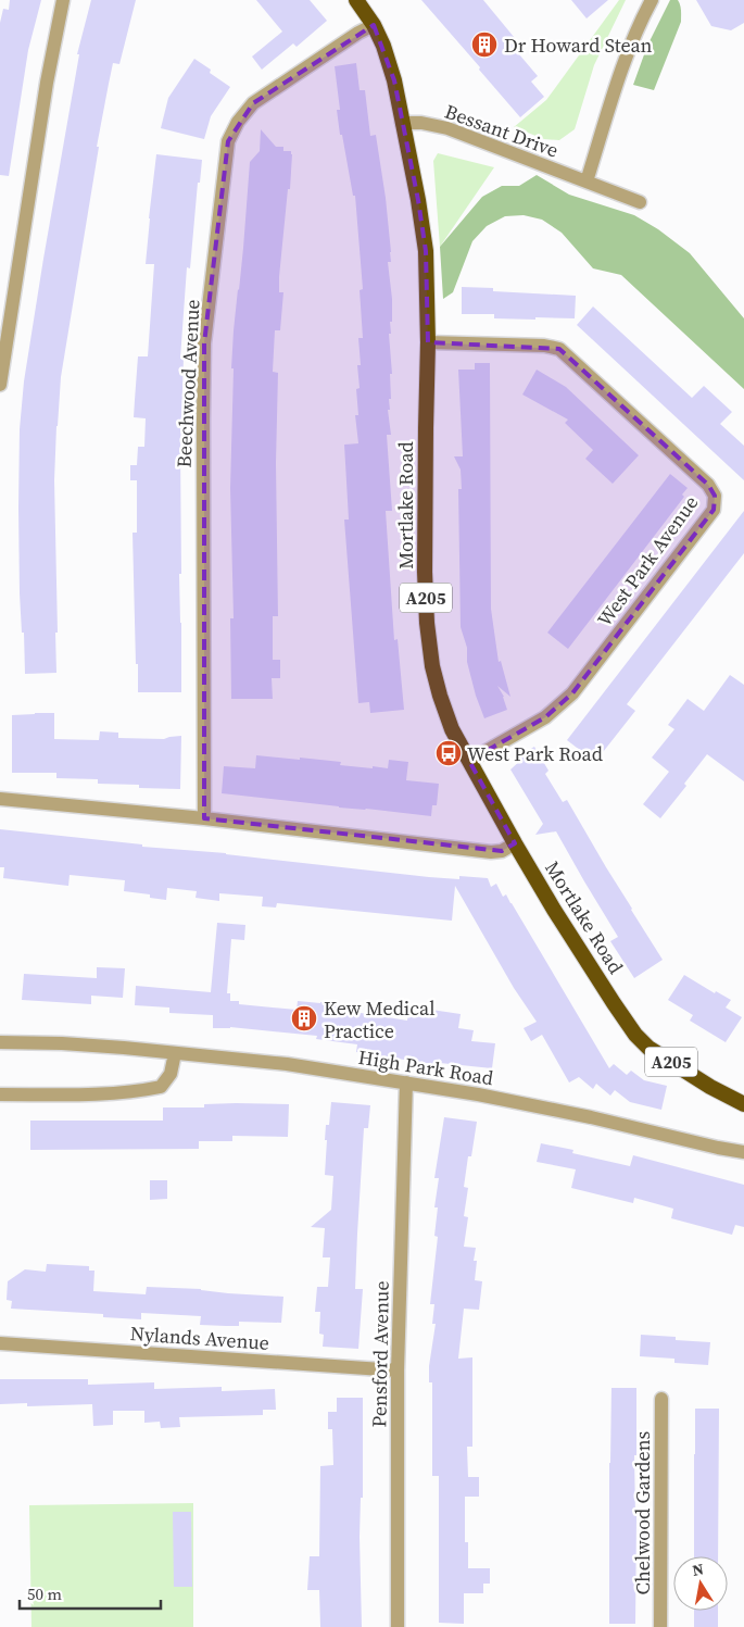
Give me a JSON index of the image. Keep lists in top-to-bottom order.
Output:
{
  "streets": {
    "highway": ["Mortlake Road", "A205"],
    "street": [
      "Bessant Drive",
      "Beechwood Avenue",
      "West Park Avenue",
      "High Park Road",
      "Nylands Avenue",
      "Pensford Avenue",
      "Chelwood Gardens"
    ]
  },
  "crossings": [
    ["Bessant Drive", "Mortlake Road"],
    ["Beechwood Avenue", "Mortlake Road"],
    ["Mortlake Road", "West Park Avenue"],
    ["High Park Road", "Pensford Avenue"],
    ["Nylands Avenue", "Pensford Avenue"]
  ],
  "places": {
    "building": ["Dr Howard Stean", "Kew Medical Practice"],
    "bus stop": ["West Park Road"]
  },
  "scale_bar": "50 m",
  "north": "top"
}
